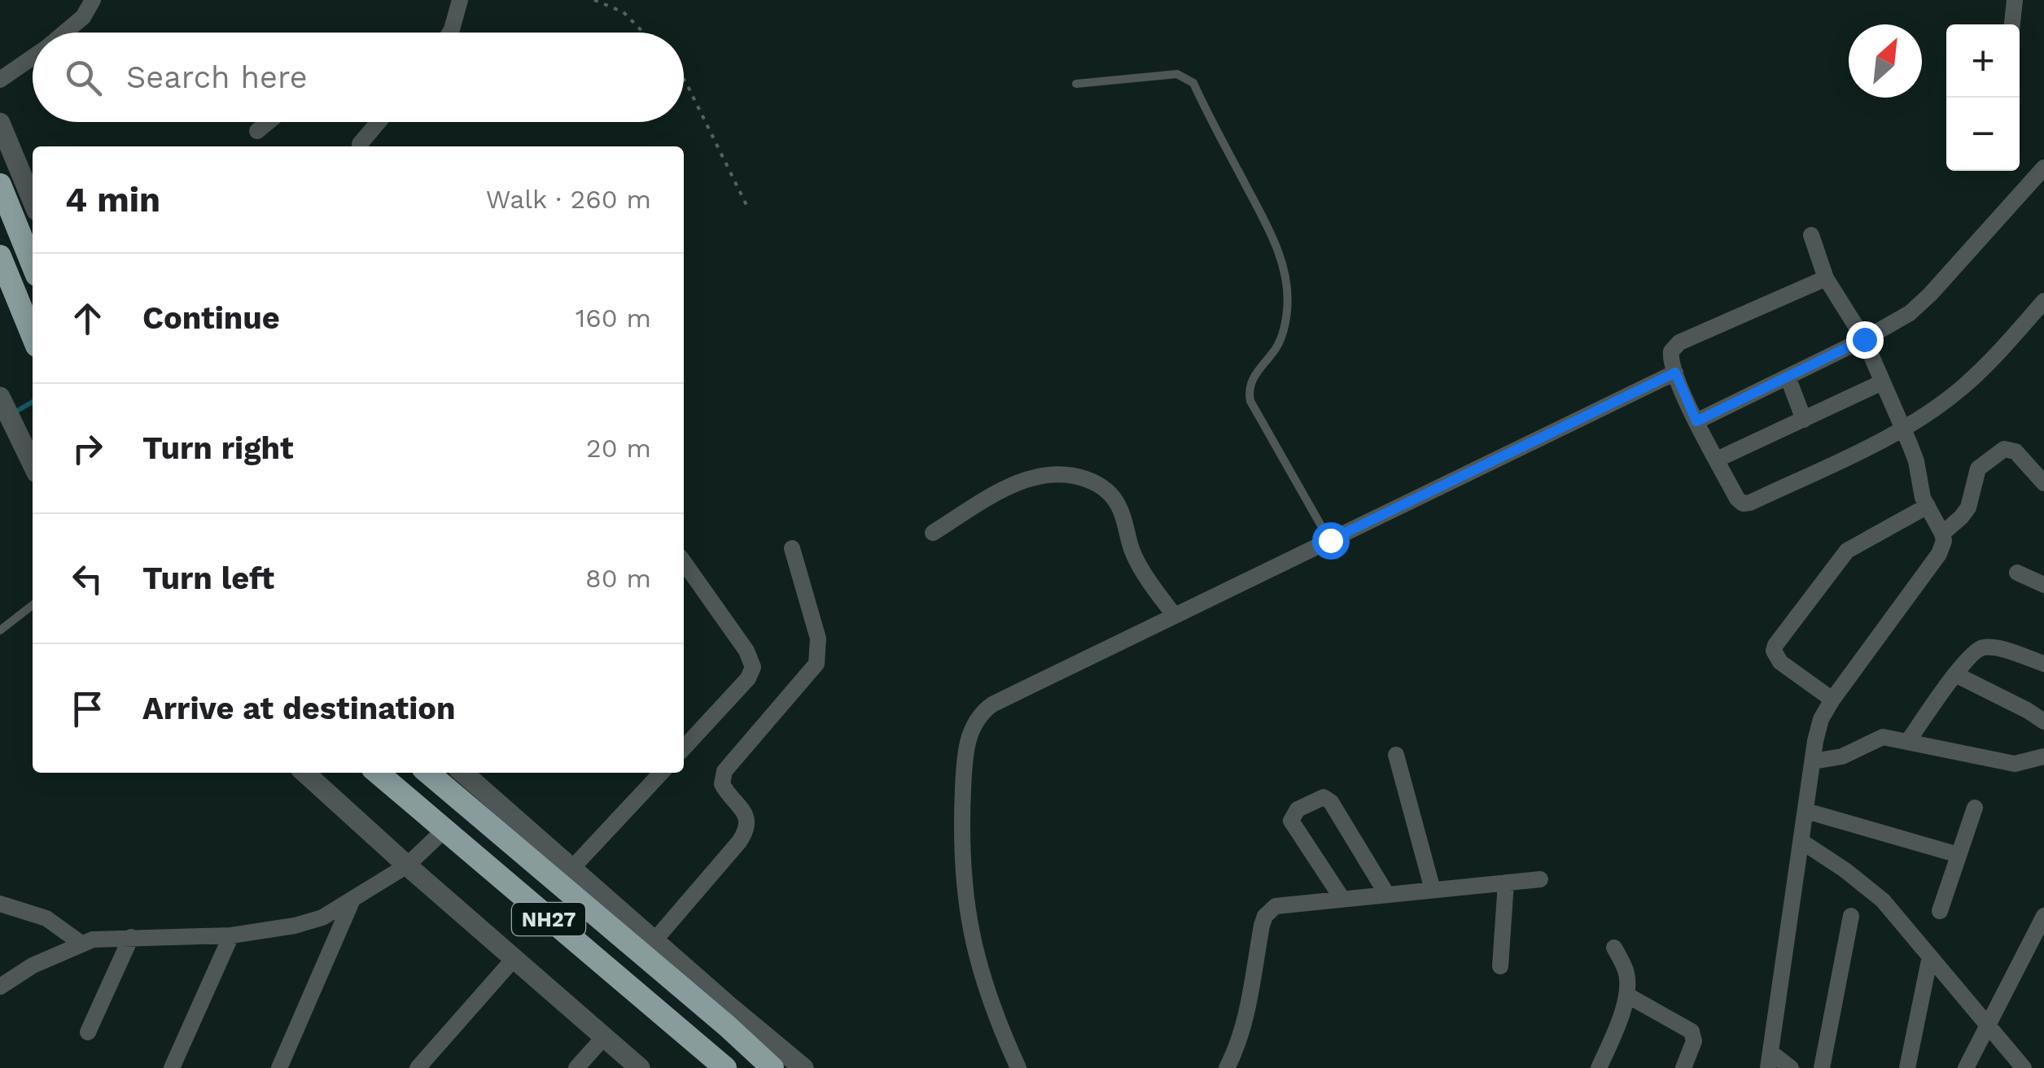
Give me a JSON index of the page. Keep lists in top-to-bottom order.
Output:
{
  "streets": {
    "highway": ["NH27"]
  },
  "north": "top right",
  "page": {
    "map_buttons": ["+", "−"],
    "search": "Search here",
    "heading": ["4 min", "Walk · 260 m"],
    "list": [
      ["Continue", "160 m"],
      ["Turn right", "20 m"],
      ["Turn left", "80 m"],
      "Arrive at destination"
    ]
  }
}
